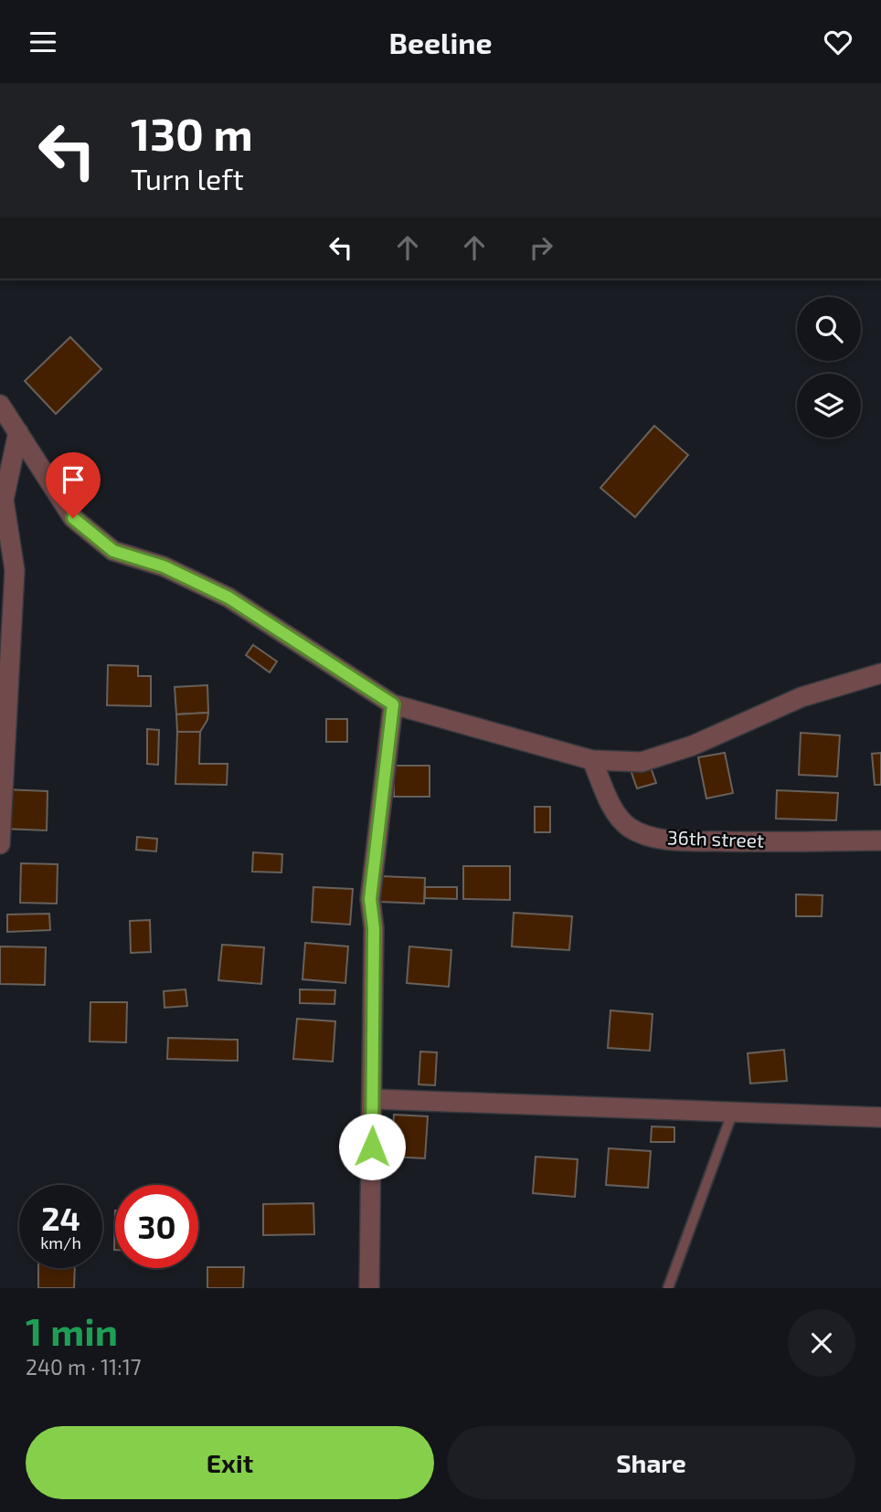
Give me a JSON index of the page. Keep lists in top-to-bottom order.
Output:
{
  "streets": {
    "street": ["36th street"]
  },
  "page": {
    "header": "Beeline",
    "turn": ["130 m", "Turn left"],
    "speed": "24 km/h",
    "limit": "30",
    "heading": ["1 min", "240 m · 11:17"],
    "buttons": ["Exit", "Share"]
  }
}
